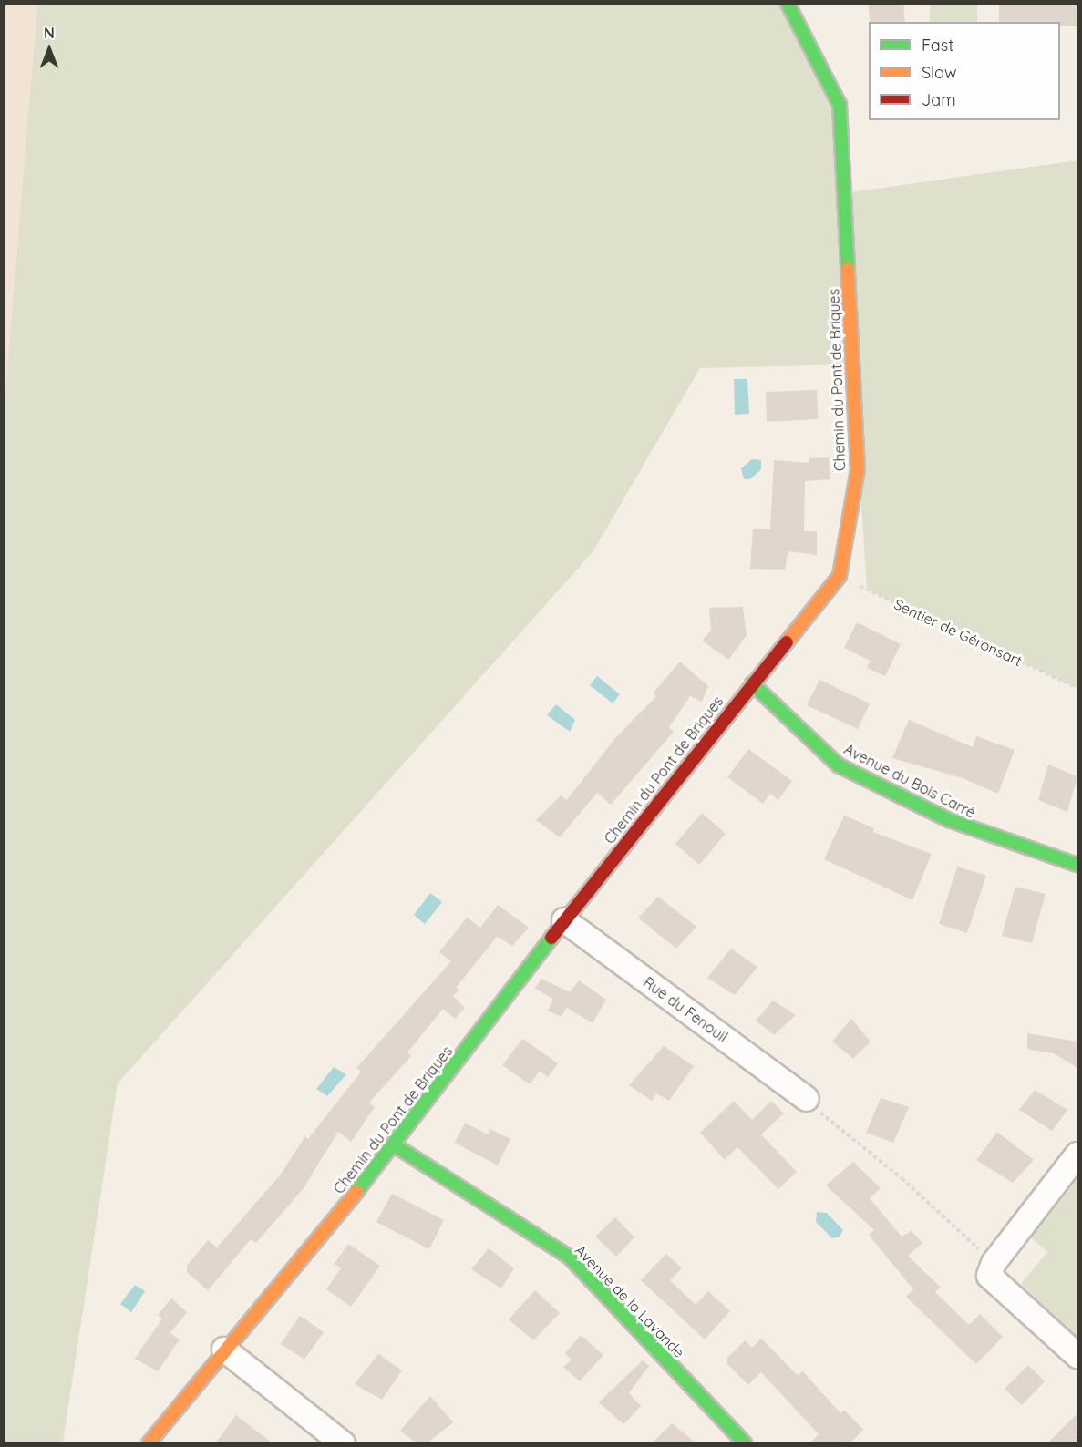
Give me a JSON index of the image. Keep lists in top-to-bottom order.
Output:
{
  "streets": {
    "street": [
      "Chemin du Pont de Briques",
      "Avenue du Bois Carré",
      "Rue du Fenouil",
      "Avenue de la Lavande"
    ],
    "path": ["Sentier de Géronsart"]
  },
  "crossings": [
    ["Chemin du Pont de Briques", "Sentier de Géronsart"],
    ["Chemin du Pont de Briques", "Avenue du Bois Carré"],
    ["Chemin du Pont de Briques", "Rue du Fenouil"],
    ["Chemin du Pont de Briques", "Avenue de la Lavande"]
  ],
  "legend": ["Fast", "Slow", "Jam"],
  "north": "top"
}
